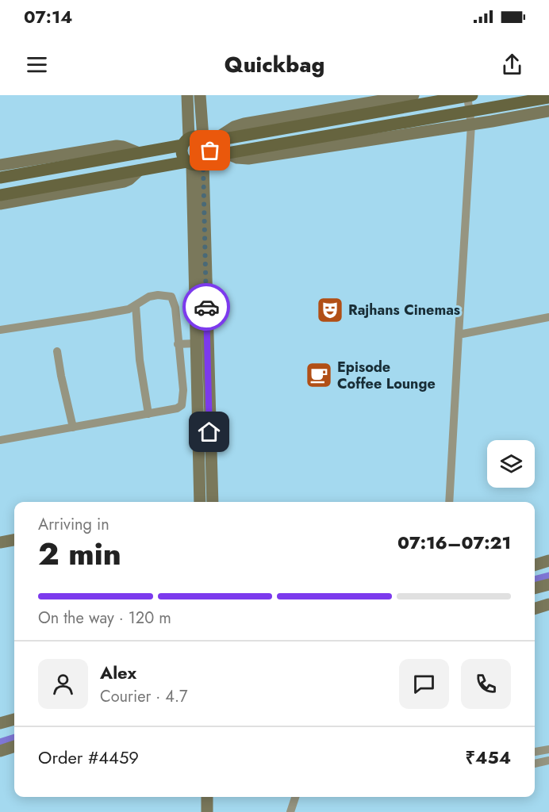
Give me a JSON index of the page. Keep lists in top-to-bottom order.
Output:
{
  "places": {
    "theatre": ["Rajhans Cinemas"],
    "cafe": ["Episode Coffee Lounge"]
  },
  "page": {
    "status": "07:14",
    "header": "Quickbag",
    "heading": ["2 min", "Arriving in", "07:16–07:21"],
    "panel": [
      "Alex",
      "Courier · 4.7",
      "Order #4459",
      "₹454"
    ],
    "bar": "On the way · 120 m"
  }
}
